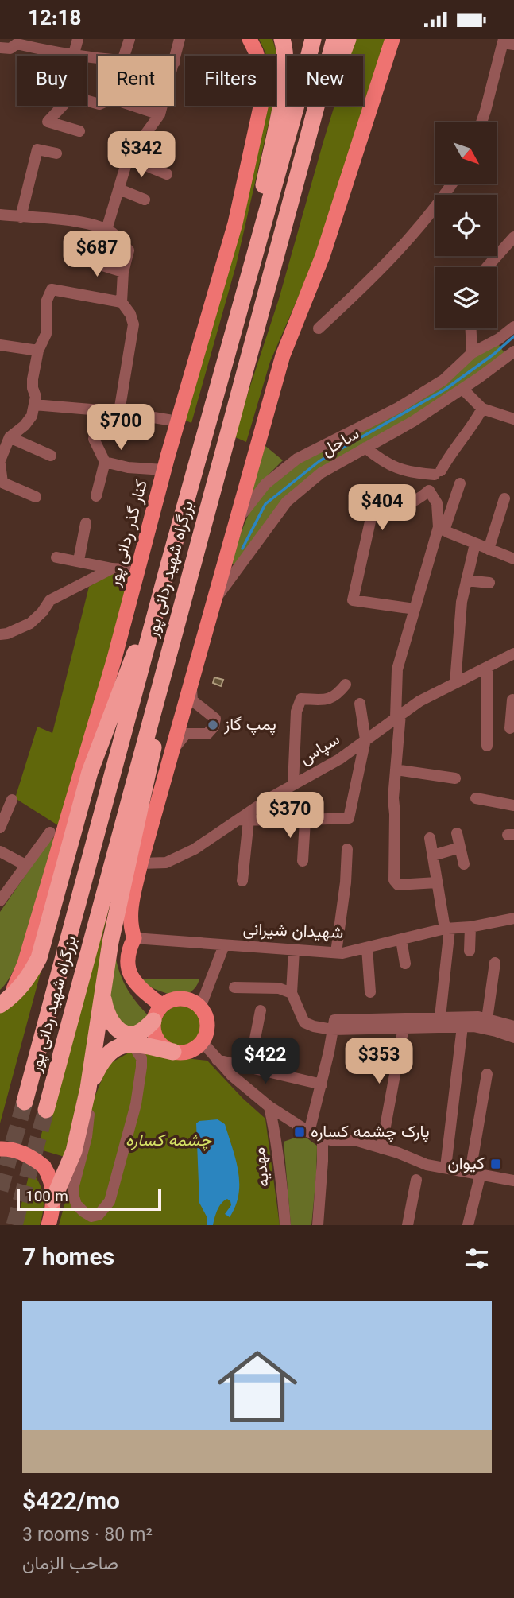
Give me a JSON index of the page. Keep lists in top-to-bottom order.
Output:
{
  "streets": {
    "highway": ["بزرگراه شهید ردانی پور"],
    "main road": ["کنار گذر ردانی پور"],
    "street": [
      "ساحل",
      "سپاس",
      "شهیدان شیرانی",
      "مهدیه"
    ]
  },
  "parks": ["چشمه کساره"],
  "places": {
    "other": ["پمپ گاز"],
    "transit": ["پارک چشمه کساره", "کیوان"]
  },
  "scale_bar": "100 m",
  "north": "bottom right",
  "page": {
    "status": "12:18",
    "chip": [
      "Buy",
      "Rent",
      "Filters",
      "New"
    ],
    "price": [
      "$342",
      "$687",
      "$700",
      "$404",
      "$370",
      "$422",
      "$353"
    ],
    "scale": "100 m",
    "heading": "7 homes",
    "list": [
      {
        "name": "$422/mo",
        "note": "3 rooms · 80 m² · صاحب الزمان"
      }
    ]
  }
}
